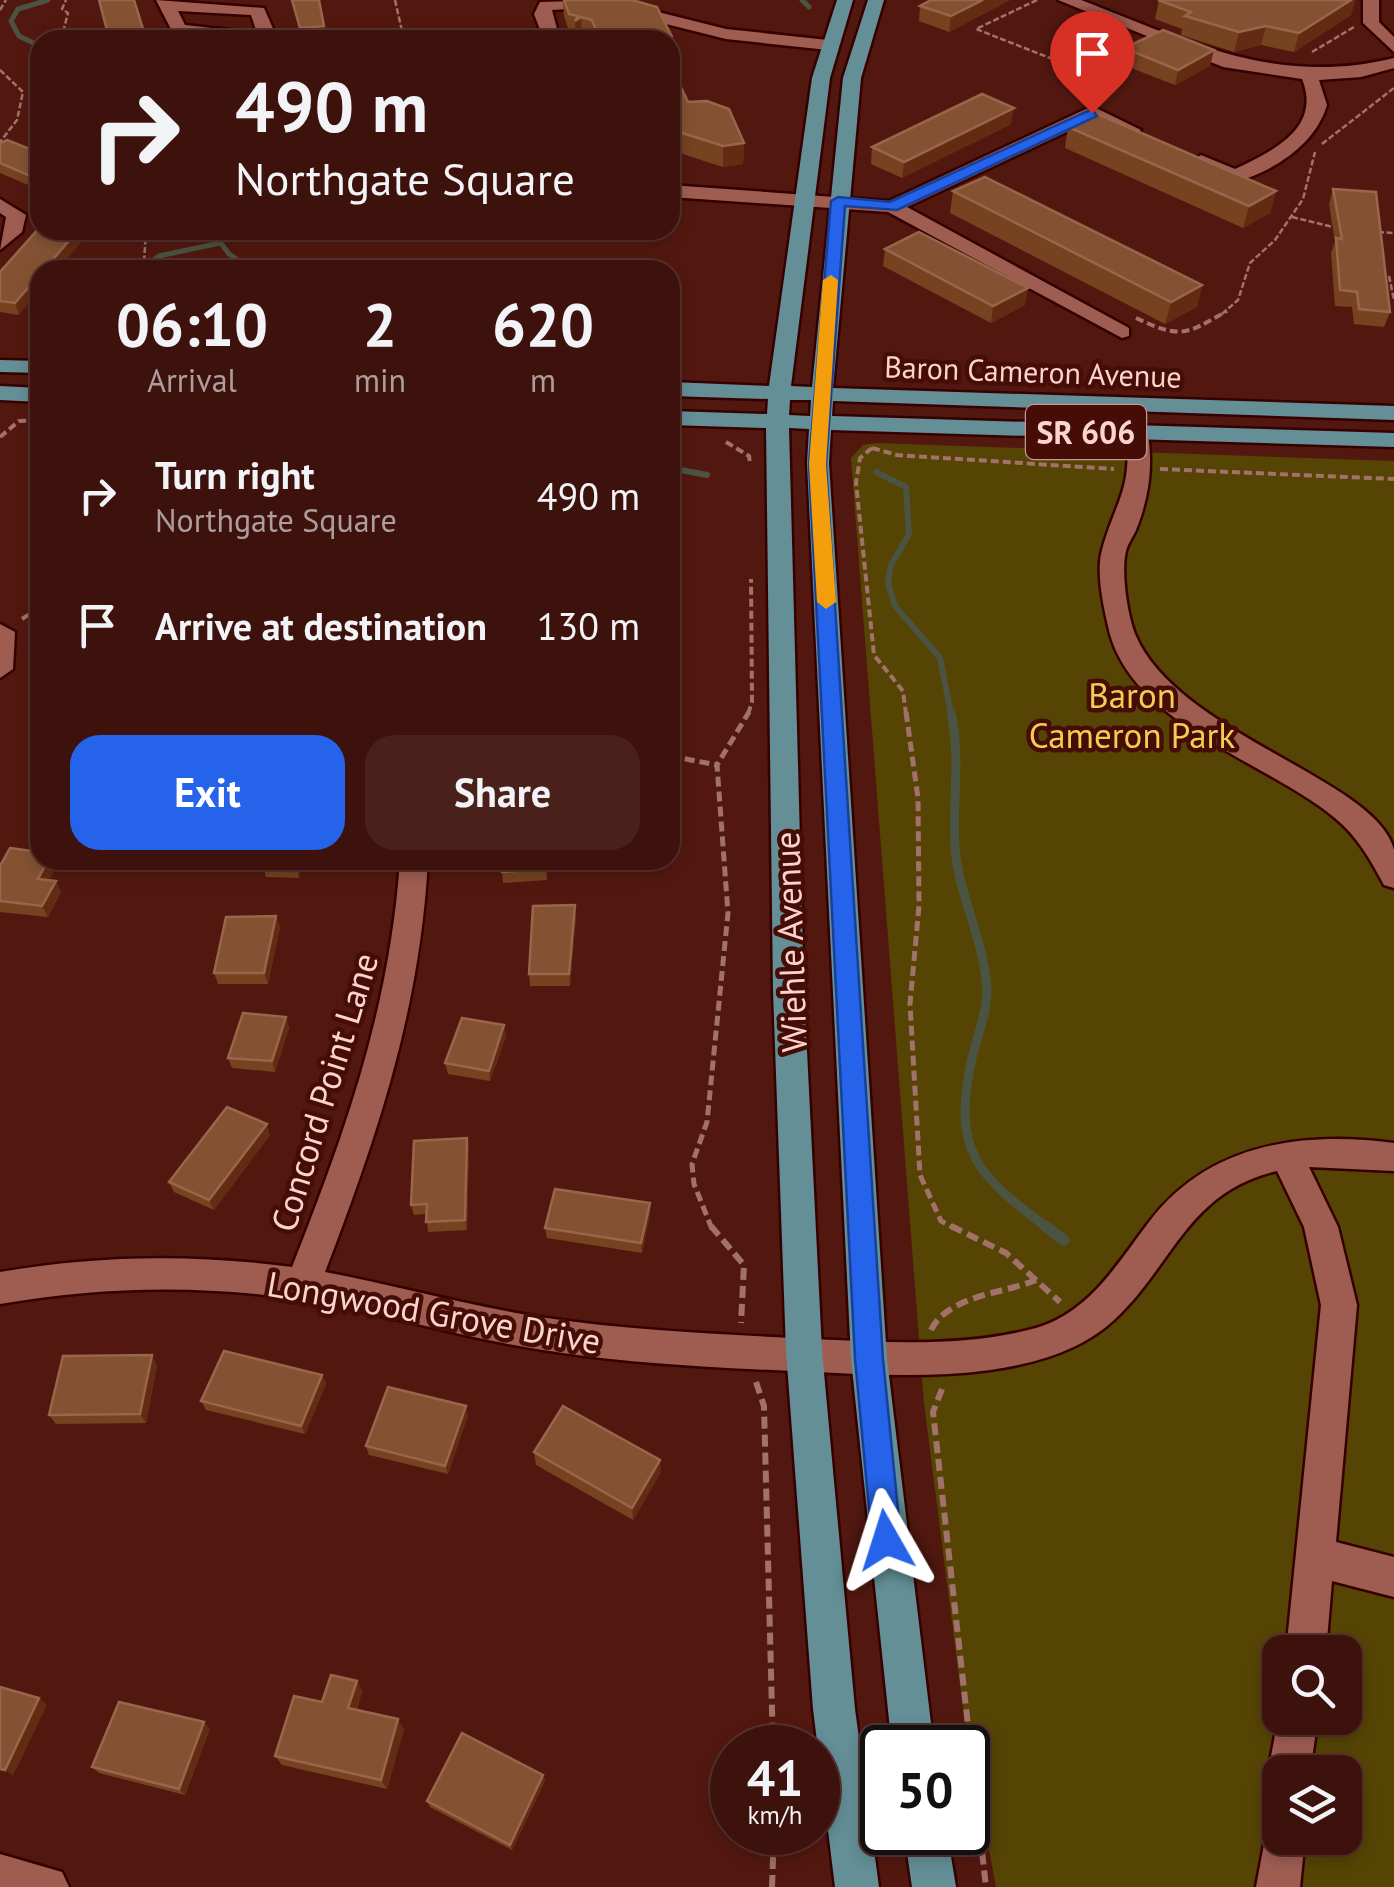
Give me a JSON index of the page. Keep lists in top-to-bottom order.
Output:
{
  "streets": {
    "main road": ["Baron Cameron Avenue", "SR 606", "Wiehle Avenue"],
    "street": ["Concord Point Lane", "Longwood Grove Drive"]
  },
  "crossings": [
    ["Baron Cameron Avenue", "Wiehle Avenue"],
    ["Wiehle Avenue", "Longwood Grove Drive"],
    ["Concord Point Lane", "Longwood Grove Drive"]
  ],
  "parks": ["Baron Cameron Park"],
  "page": {
    "turn": ["490 m", "Northgate Square"],
    "eta": [
      "06:10",
      "Arrival",
      "2",
      "min",
      "620",
      "m"
    ],
    "list": [
      {
        "name": "Turn right",
        "note": "Northgate Square",
        "value": "490 m"
      },
      {
        "name": "Arrive at destination",
        "value": "130 m"
      }
    ],
    "buttons": ["Exit", "Share"],
    "speed": "41 km/h",
    "limit": "50"
  }
}
